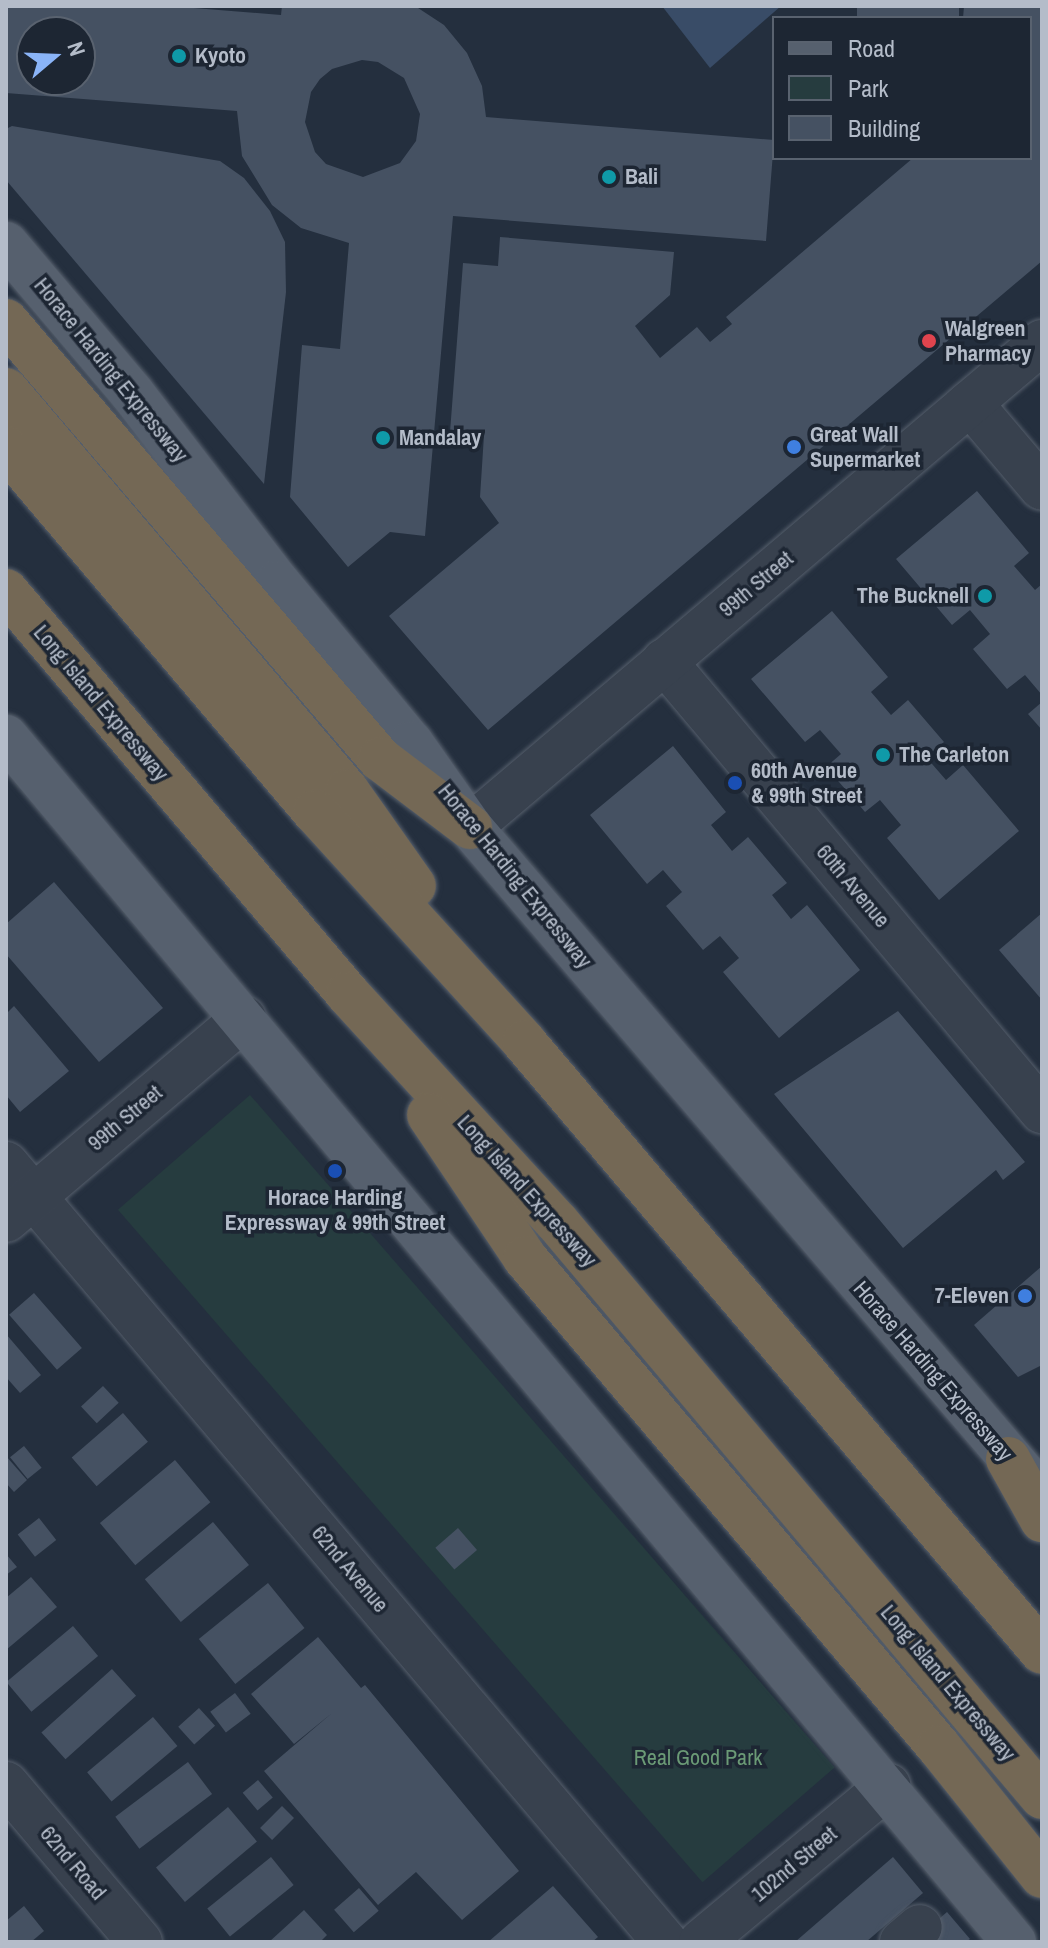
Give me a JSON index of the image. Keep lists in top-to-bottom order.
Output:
{
  "streets": {
    "highway": ["Long Island Expressway"],
    "main road": ["Horace Harding Expressway"],
    "street": [
      "99th Street",
      "60th Avenue",
      "62nd Avenue",
      "62nd Road",
      "102nd Street"
    ]
  },
  "crossings": [
    ["Horace Harding Expressway", "99th Street"],
    ["99th Street", "60th Avenue"],
    ["99th Street", "62nd Avenue"]
  ],
  "parks": ["Real Good Park"],
  "places": [
    "Kyoto",
    "Bali",
    "Walgreen Pharmacy",
    "Mandalay",
    "Great Wall Supermarket",
    "The Bucknell",
    "The Carleton",
    "60th Avenue & 99th Street",
    "Horace Harding Expressway & 99th Street",
    "7-Eleven"
  ],
  "legend": ["Road", "Park", "Building"],
  "north": "right"
}
